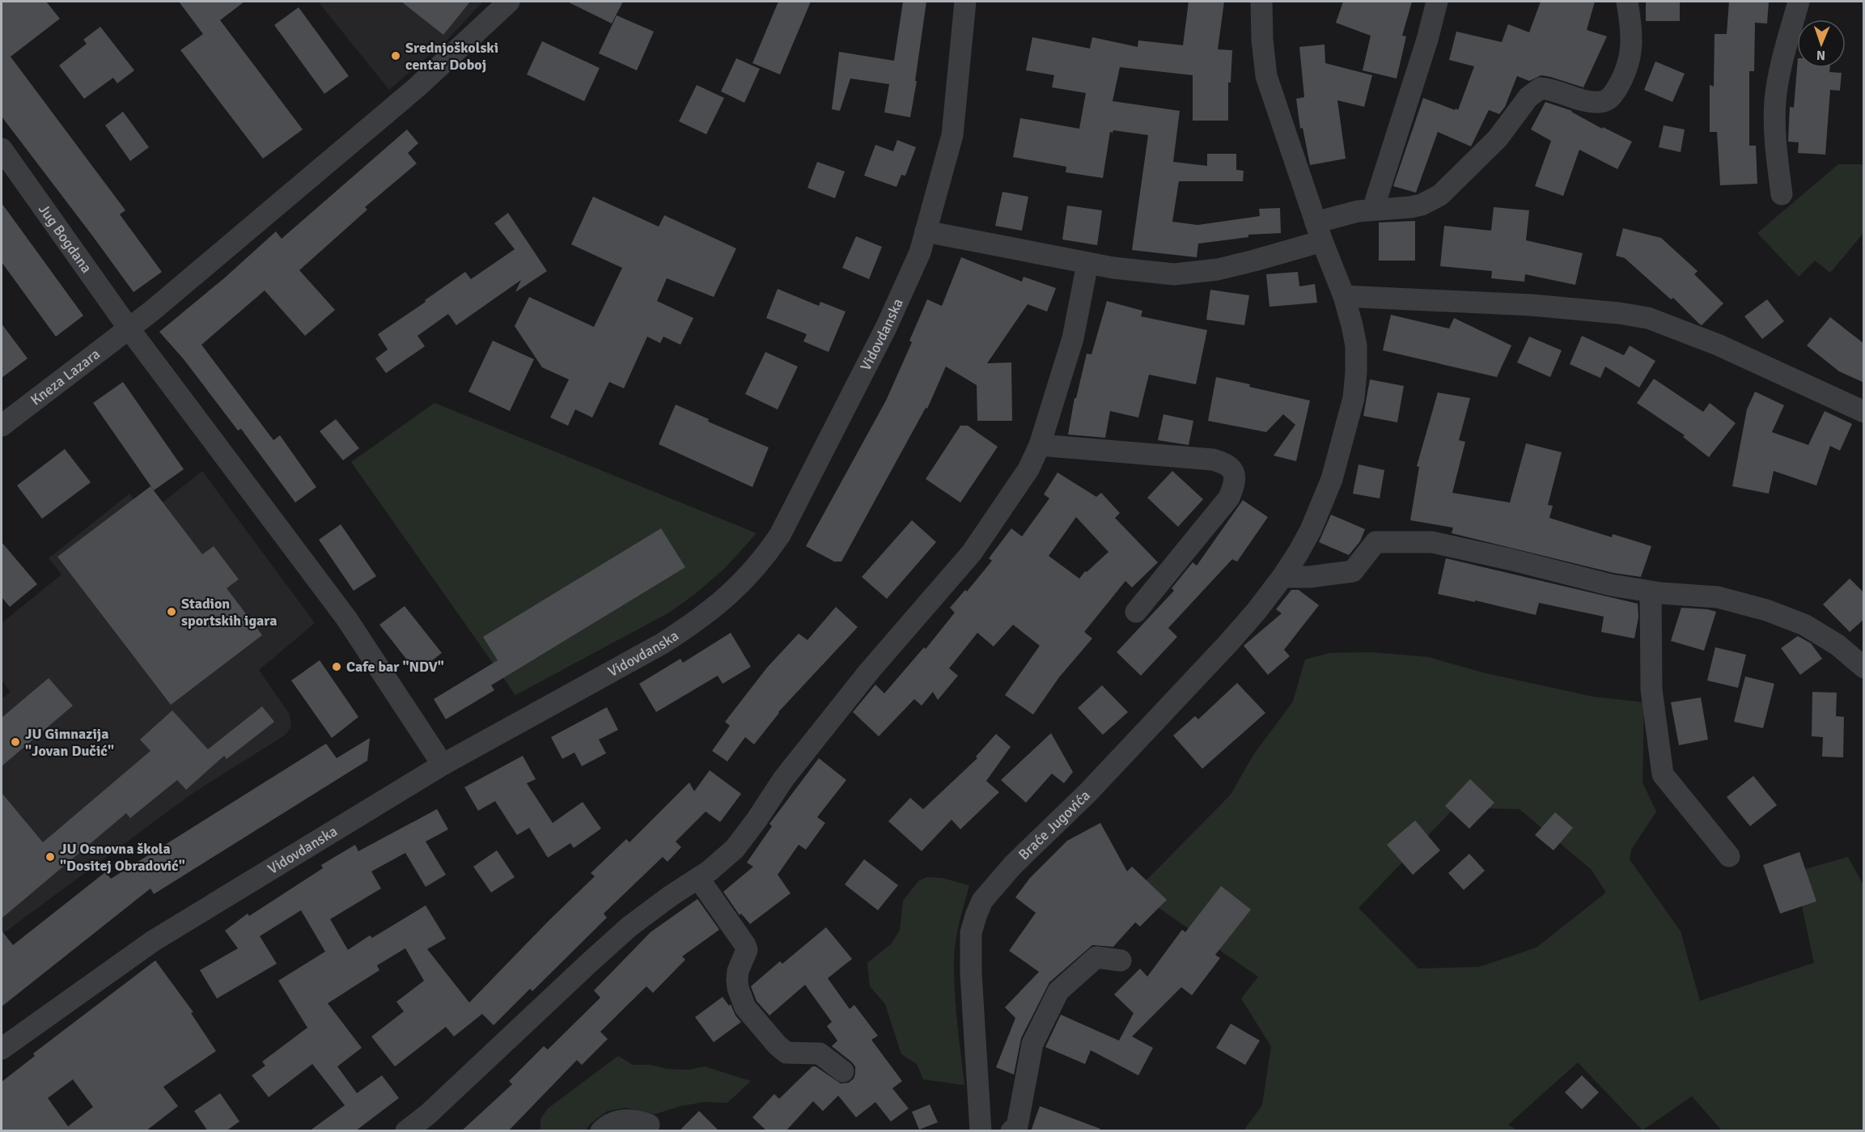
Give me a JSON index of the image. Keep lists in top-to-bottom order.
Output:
{
  "streets": {
    "street": [
      "Jug Bogdana",
      "Vidovdanska",
      "Kneza Lazara",
      "Braće Jugovića"
    ]
  },
  "crossings": [
    ["Jug Bogdana", "Vidovdanska"],
    ["Jug Bogdana", "Kneza Lazara"]
  ],
  "places": [
    "Srednjoškolski centar Doboj",
    "Stadion sportskih igara",
    "Cafe bar \"NDV\"",
    "JU Gimnazija \"Jovan Dučić\"",
    "JU Osnovna škola \"Dositej Obradović\""
  ],
  "north": "bottom"
}
